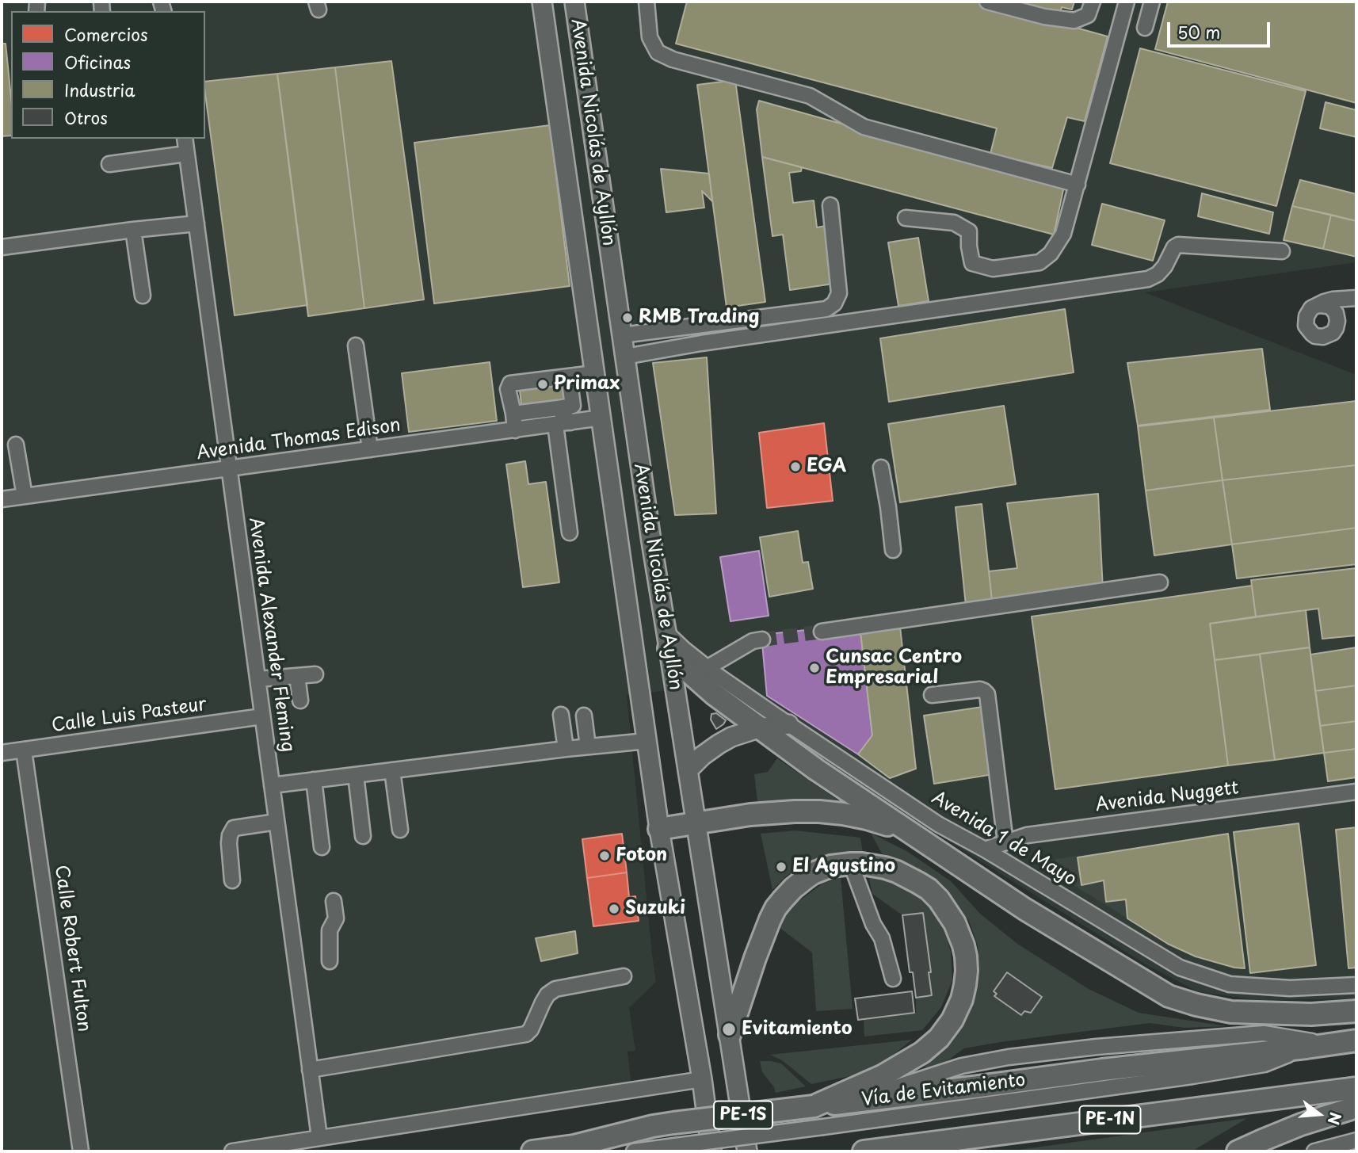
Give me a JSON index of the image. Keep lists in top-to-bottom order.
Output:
{
  "streets": {
    "highway": ["Vía de Evitamiento", "PE-1S", "PE-1N"],
    "main road": ["Avenida Nicolás de Ayllón"],
    "street": [
      "Avenida Thomas Edison",
      "Avenida Alexander Fleming",
      "Calle Luis Pasteur",
      "Avenida Nuggett",
      "Avenida 1 de Mayo",
      "Calle Robert Fulton"
    ]
  },
  "crossings": [
    ["Avenida Nicolás de Ayllón", "Avenida Thomas Edison"],
    ["Avenida Nicolás de Ayllón", "Avenida 1 de Mayo"],
    ["Avenida Thomas Edison", "Avenida Alexander Fleming"],
    ["Avenida Alexander Fleming", "Calle Luis Pasteur"],
    ["Calle Luis Pasteur", "Calle Robert Fulton"],
    ["Avenida Nuggett", "Avenida 1 de Mayo"]
  ],
  "places": [
    "RMB Trading",
    "Primax",
    "EGA",
    "Cunsac Centro Empresarial",
    "Foton",
    "El Agustino",
    "Suzuki",
    "Evitamiento"
  ],
  "legend": [
    "Comercios",
    "Oficinas",
    "Industria",
    "Otros"
  ],
  "scale_bar": "50 m",
  "north": "right"
}
